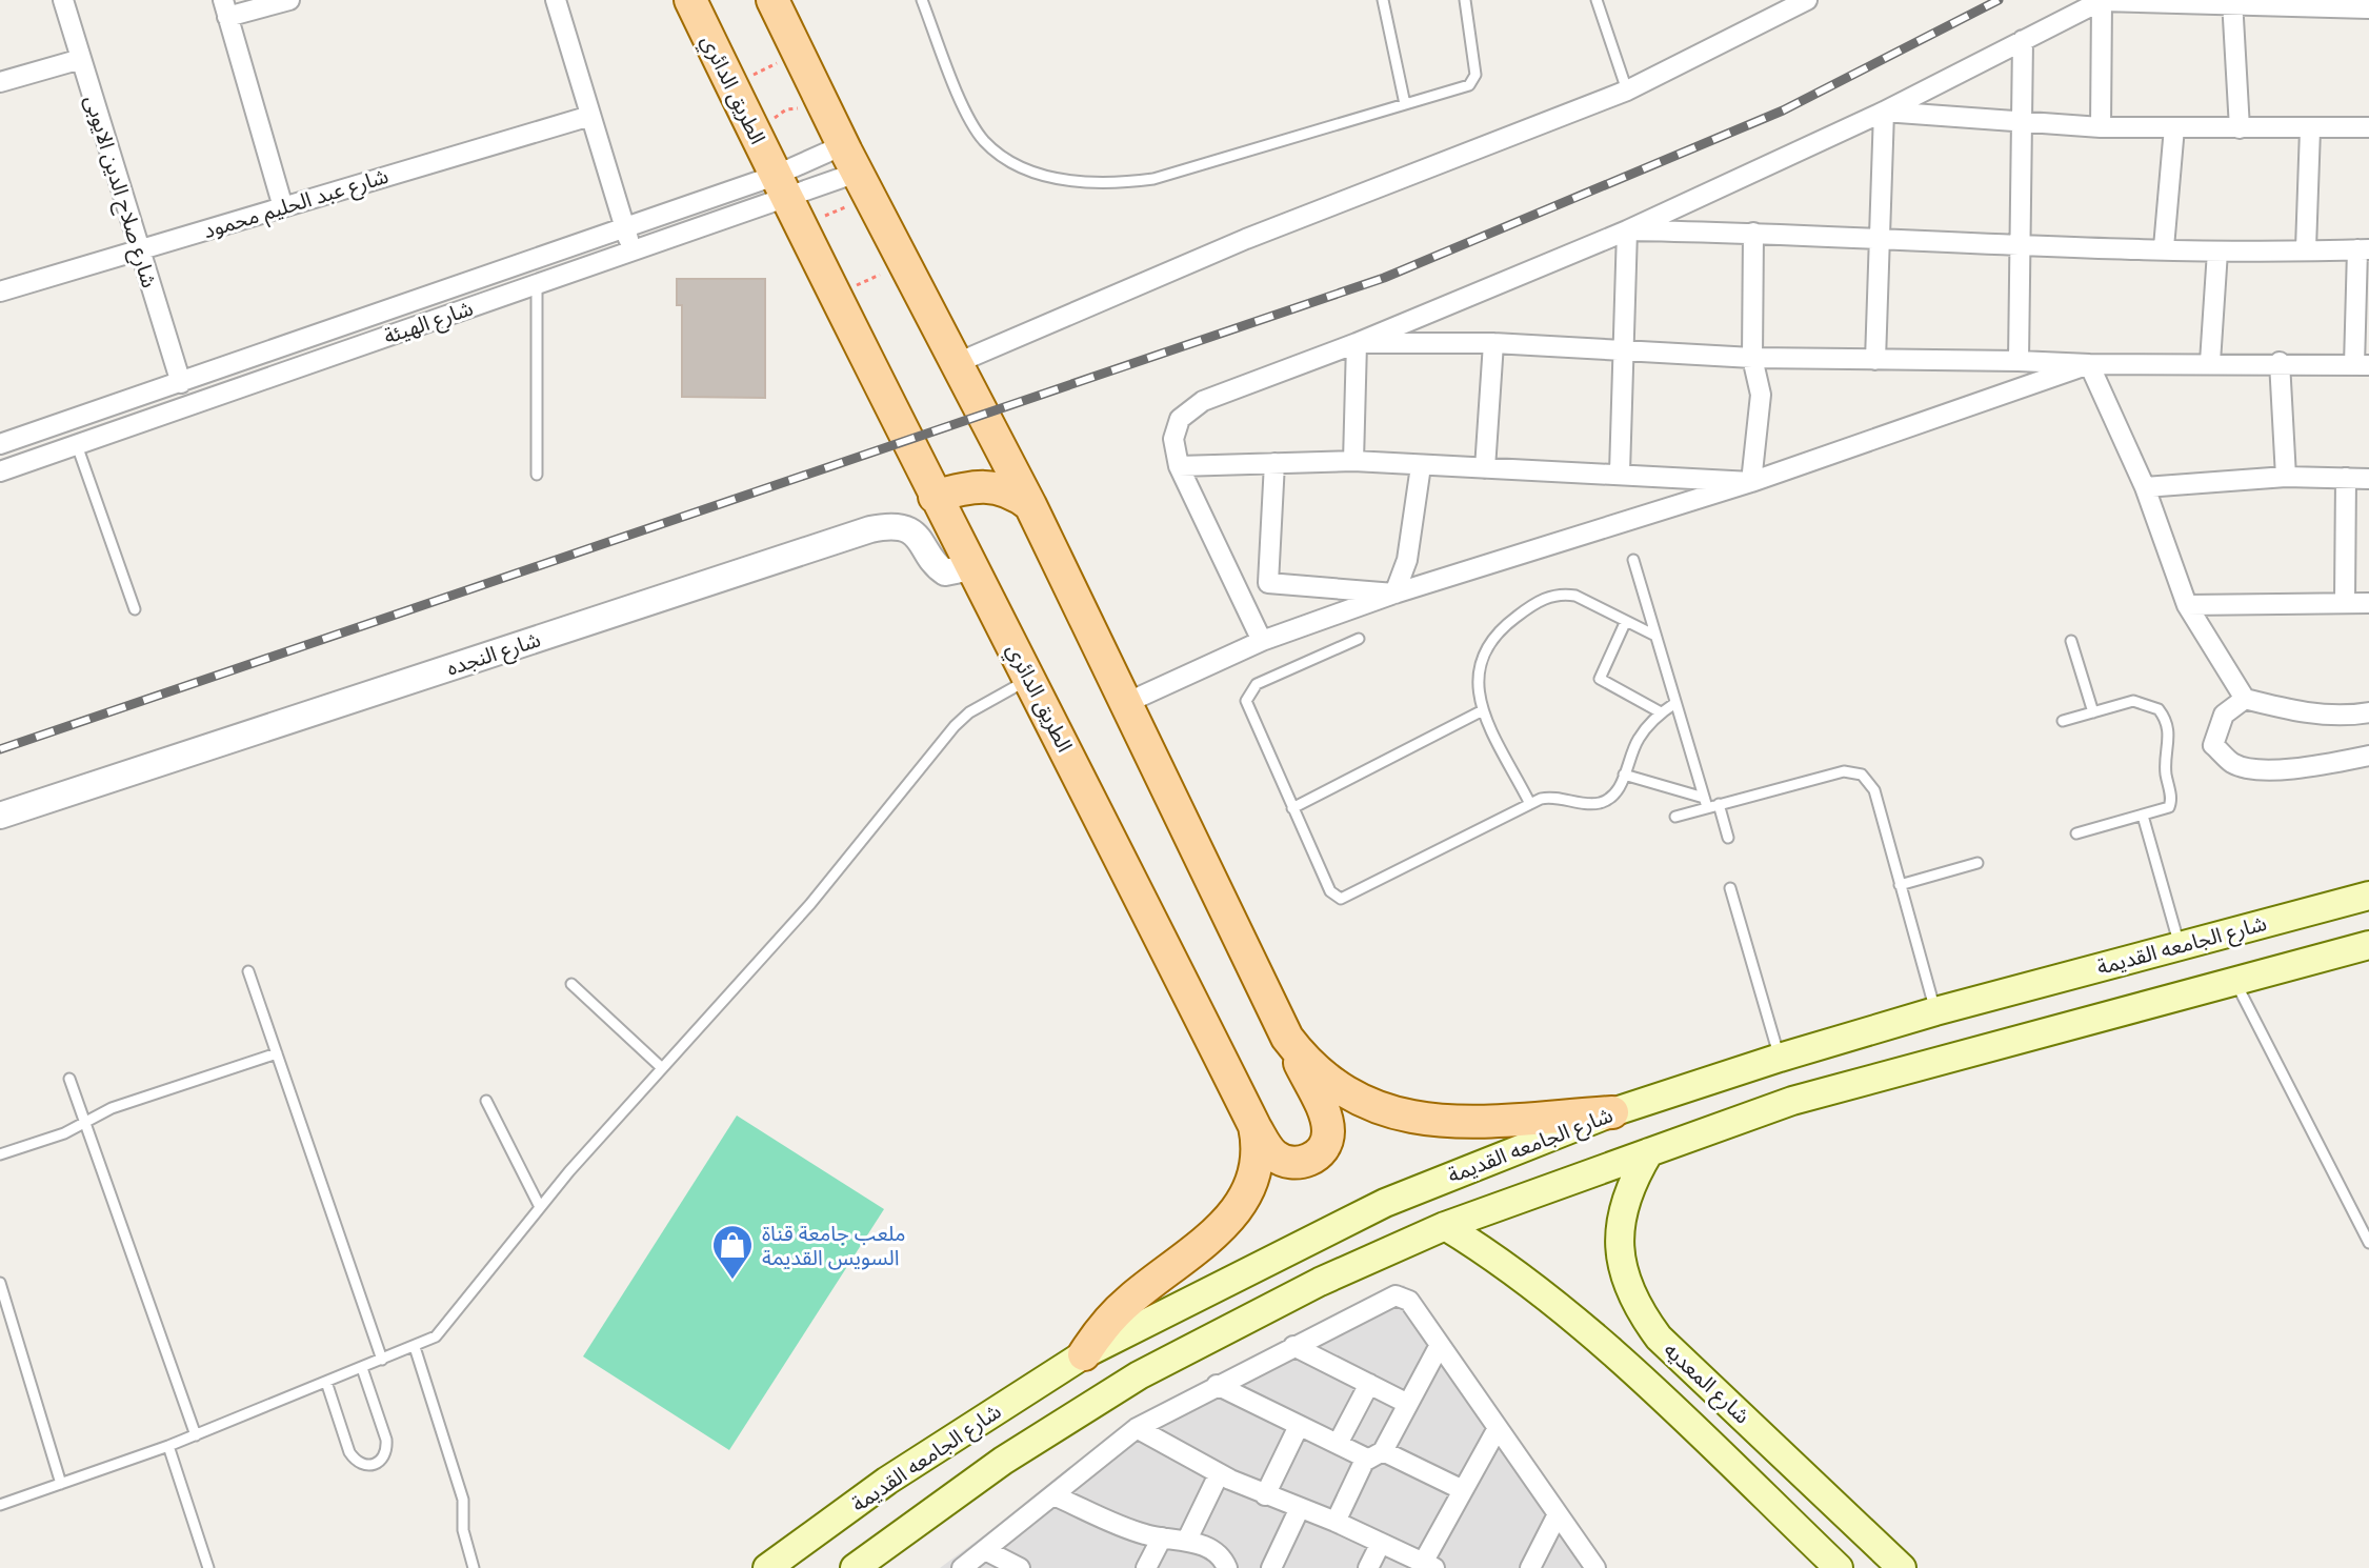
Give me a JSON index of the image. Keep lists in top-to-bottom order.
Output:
{
  "streets": {
    "main road": ["الطريق الدائري", "شارع الجامعه القديمة", "شارع المعديه"],
    "street": [
      "شارع صلاح الدين الايوبى",
      "شارع عبد الحليم محمود",
      "شارع الهيئة",
      "شارع النجده"
    ]
  },
  "crossings": [
    ["الطريق الدائري", "شارع الهيئة"],
    ["الطريق الدائري", "شارع النجده"],
    ["الطريق الدائري", "شارع الجامعه القديمة"],
    ["شارع صلاح الدين الايوبى", "شارع عبد الحليم محمود"],
    ["شارع صلاح الدين الايوبى", "شارع الهيئة"]
  ],
  "places": {
    "shop": ["ملعب جامعة قناة السويس القديمة"]
  }
}
